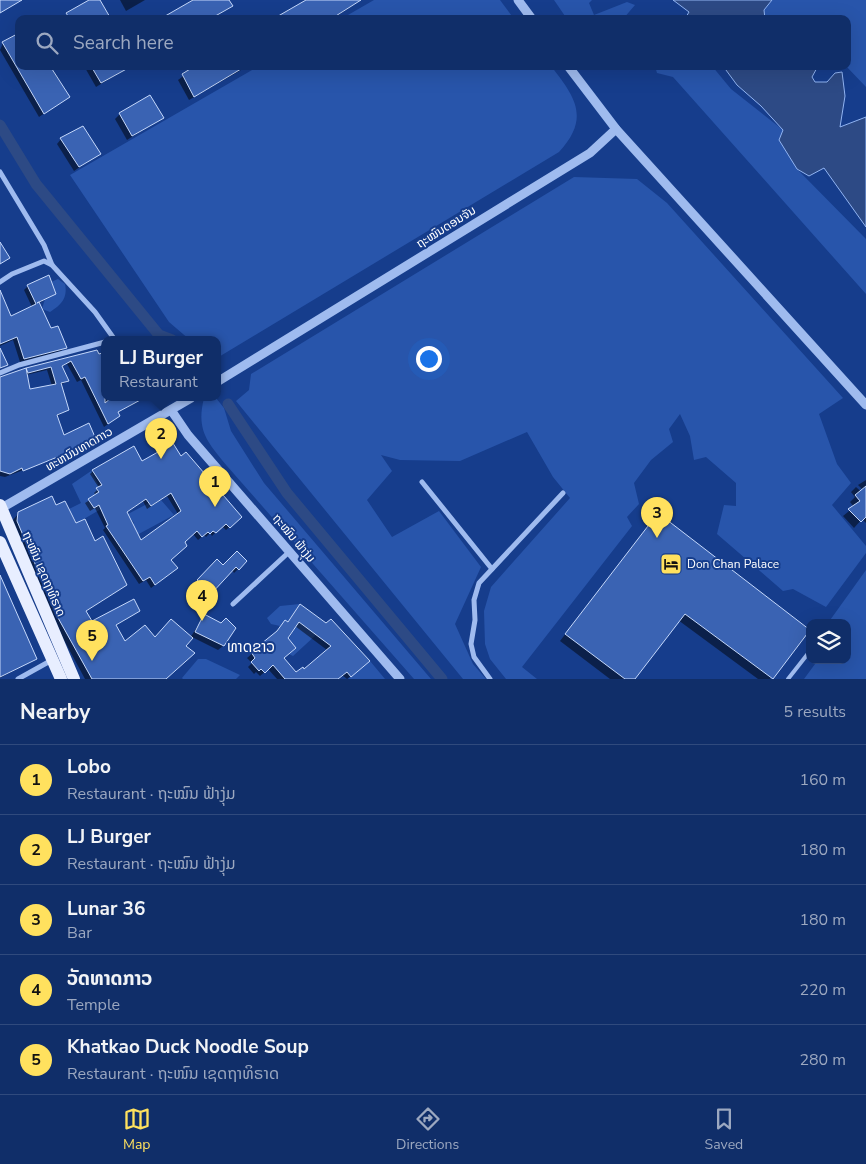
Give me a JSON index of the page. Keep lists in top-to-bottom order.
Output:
{
  "streets": {
    "main road": ["ຖະໜົນ ເຊດຖາທິຣາດ"],
    "street": ["ຖະໝົນດອນຈັນ", "ທະຫນົນທາດກາວ", "ຖະໝົນ ຟ້າງຸ່ມ"]
  },
  "crossings": [
    ["ທະຫນົນທາດກາວ", "ຖະໝົນ ຟ້າງຸ່ມ"],
    ["ທະຫນົນທາດກາວ", "ຖະໜົນ ເຊດຖາທິຣາດ"]
  ],
  "districts": ["ທາດຂາວ"],
  "places": {
    "hotel": ["Don Chan Palace"]
  },
  "page": {
    "search": "Search here",
    "popup": ["LJ Burger", "Restaurant"],
    "pins": [
      "2",
      "1",
      "3",
      "4",
      "5"
    ],
    "heading": ["Nearby", "5 results"],
    "list": [
      {
        "mark": "1",
        "name": "Lobo",
        "note": "Restaurant · ຖະໝົນ ຟ້າງຸ່ມ",
        "value": "160 m"
      },
      {
        "mark": "2",
        "name": "LJ Burger",
        "note": "Restaurant · ຖະໝົນ ຟ້າງຸ່ມ",
        "value": "180 m"
      },
      {
        "mark": "3",
        "name": "Lunar 36",
        "note": "Bar",
        "value": "180 m"
      },
      {
        "mark": "4",
        "name": "ວັດທາດກາວ",
        "note": "Temple",
        "value": "220 m"
      },
      {
        "mark": "5",
        "name": "Khatkao Duck Noodle Soup",
        "note": "Restaurant · ຖະໜົນ ເຊດຖາທິຣາດ",
        "value": "280 m"
      }
    ],
    "nav": ["Map", "Directions", "Saved"]
  }
}
